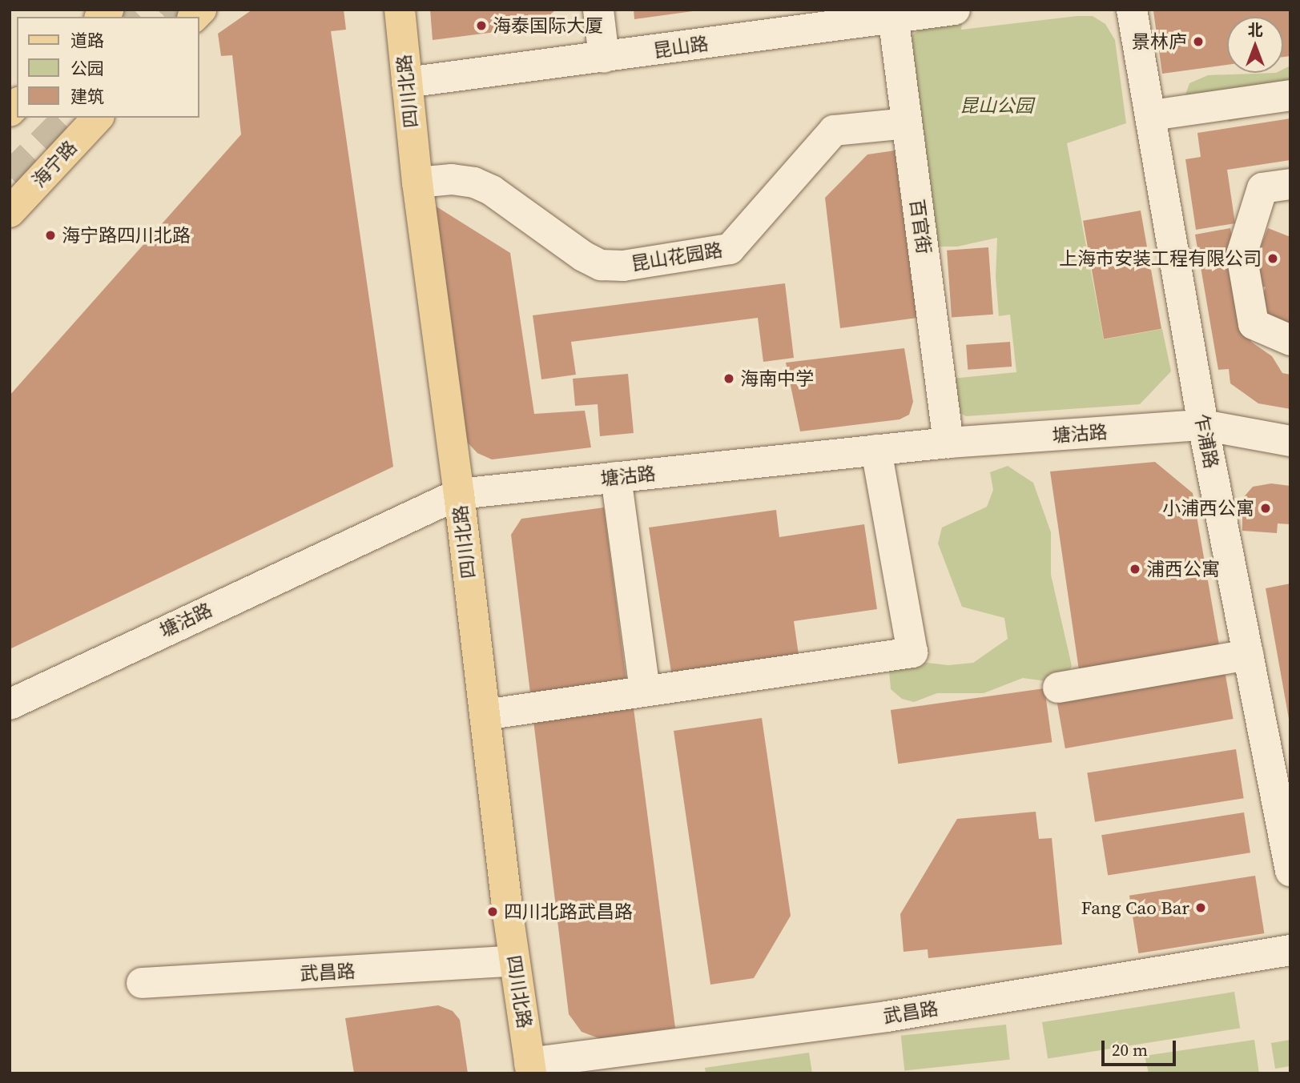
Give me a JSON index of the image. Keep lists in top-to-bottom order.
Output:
{
  "streets": {
    "main road": ["四川北路", "海宁路"],
    "street": [
      "昆山路",
      "百官街",
      "昆山花园路",
      "塘沽路",
      "乍浦路",
      "武昌路"
    ]
  },
  "crossings": [
    ["昆山路", "四川北路"],
    ["昆山路", "百官街"],
    ["四川北路", "昆山花园路"],
    ["四川北路", "塘沽路"],
    ["四川北路", "武昌路"],
    ["百官街", "昆山花园路"],
    ["百官街", "塘沽路"],
    ["塘沽路", "乍浦路"]
  ],
  "parks": ["昆山公园"],
  "places": [
    "海泰国际大厦",
    "景林庐",
    "海宁路四川北路",
    "上海市安装工程有限公司",
    "海南中学",
    "小浦西公寓",
    "浦西公寓",
    "Fang Cao Bar",
    "四川北路武昌路"
  ],
  "legend": ["道路", "公园", "建筑"],
  "scale_bar": "20 m",
  "north": "top"
}
